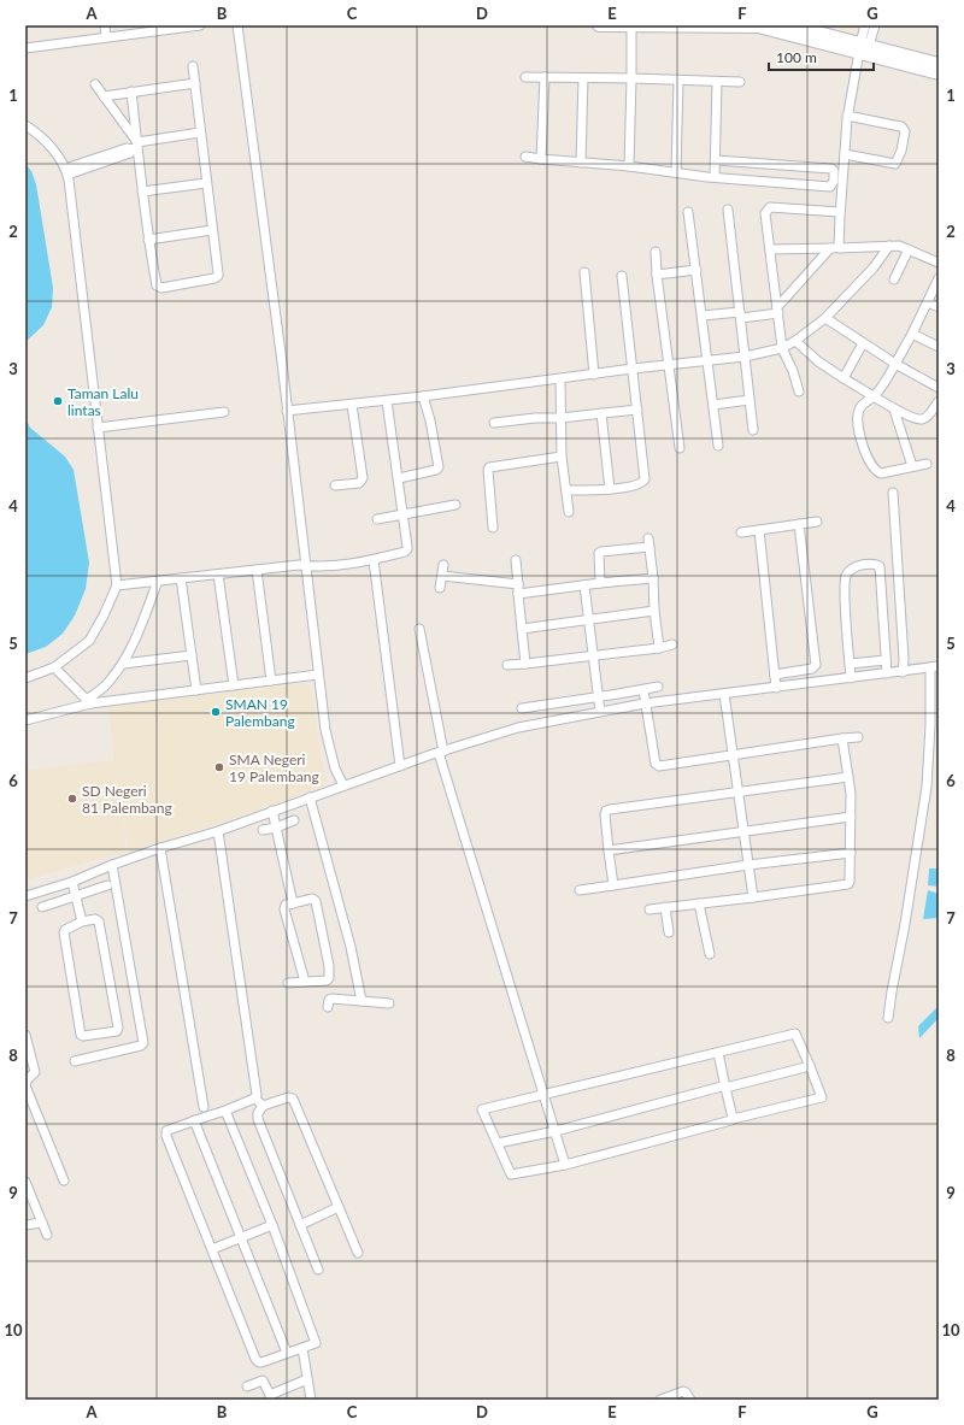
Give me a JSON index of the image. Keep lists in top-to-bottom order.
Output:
{
  "places": [
    "Taman Lalu lintas",
    "SMAN 19 Palembang",
    "SMA Negeri 19 Palembang",
    "SD Negeri 81 Palembang"
  ],
  "scale_bar": "100 m",
  "grid": {
    "columns": [
      "A",
      "B",
      "C",
      "D",
      "E",
      "F",
      "G"
    ],
    "rows": [
      "1",
      "2",
      "3",
      "4",
      "5",
      "6",
      "7",
      "8",
      "9",
      "10"
    ]
  }
}
